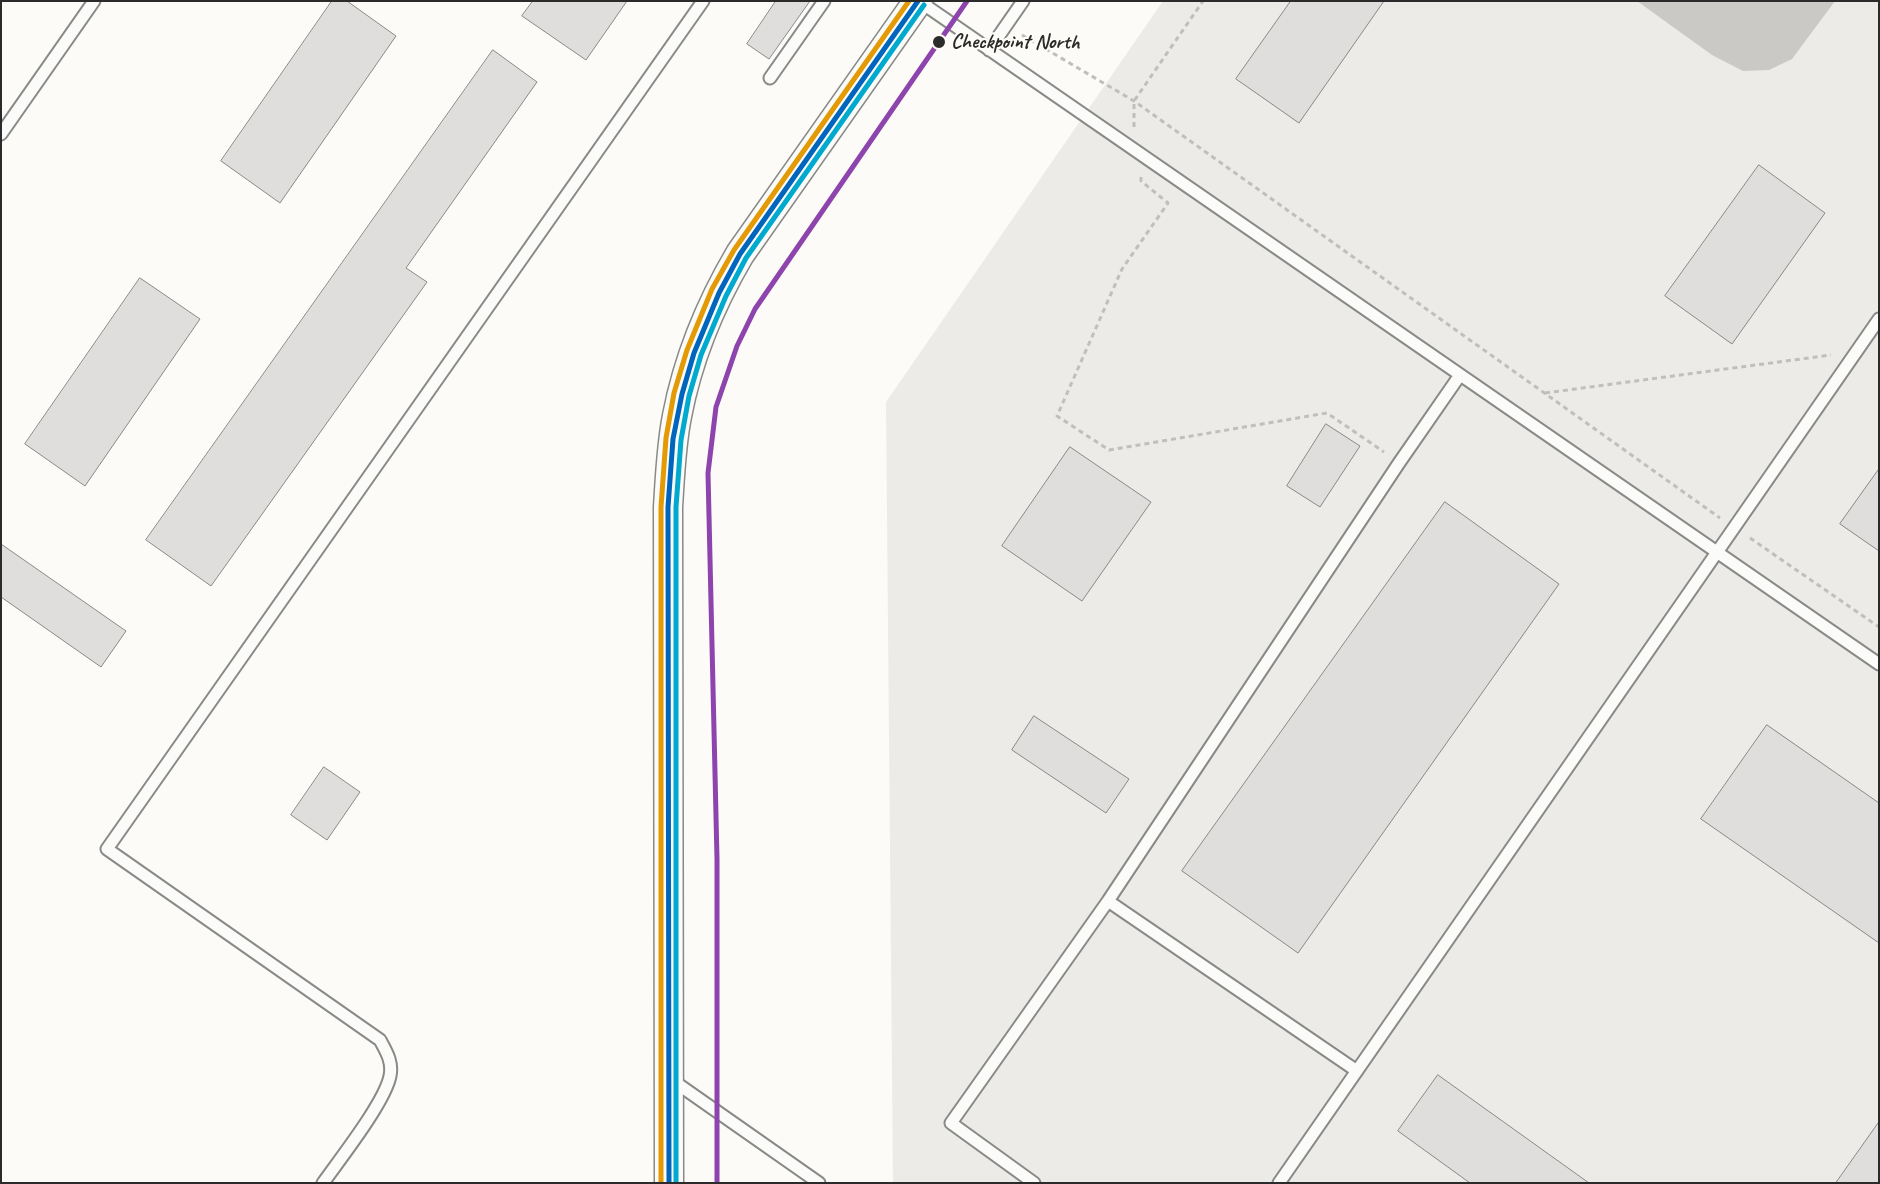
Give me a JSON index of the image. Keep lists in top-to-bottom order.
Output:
{
  "places": ["Checkpoint North"]
}
